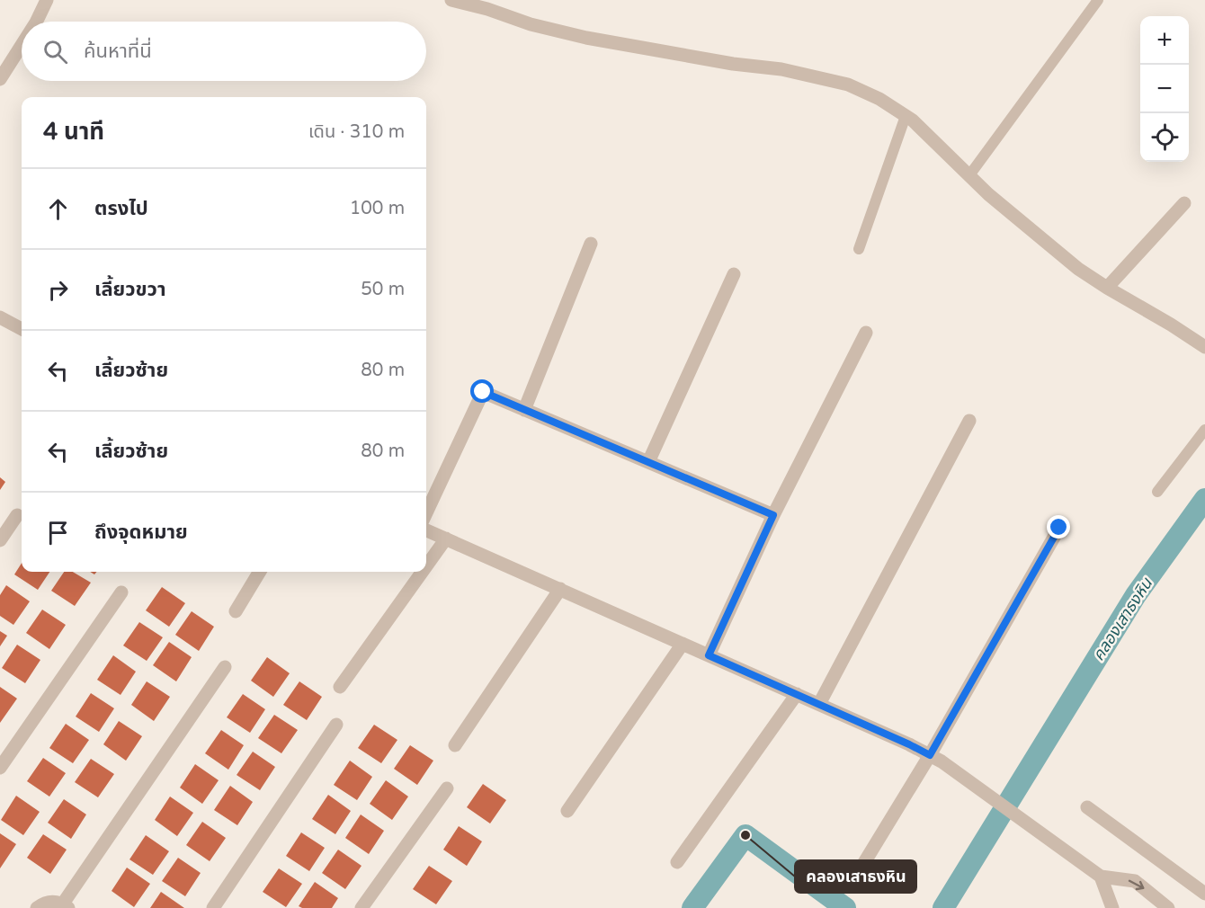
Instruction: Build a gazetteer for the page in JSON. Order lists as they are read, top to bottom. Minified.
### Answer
{"water":["คลองเสาธงหิน"],"places":["คลองเสาธงหิน"],"page":{"map_buttons":["+","−"],"search":"ค้นหาที่นี่","heading":["4 นาที","เดิน · 310 m"],"list":[["ตรงไป","100 m"],["เลี้ยวขวา","50 m"],["เลี้ยวซ้าย","80 m"],["เลี้ยวซ้าย","80 m"],"ถึงจุดหมาย"]}}
